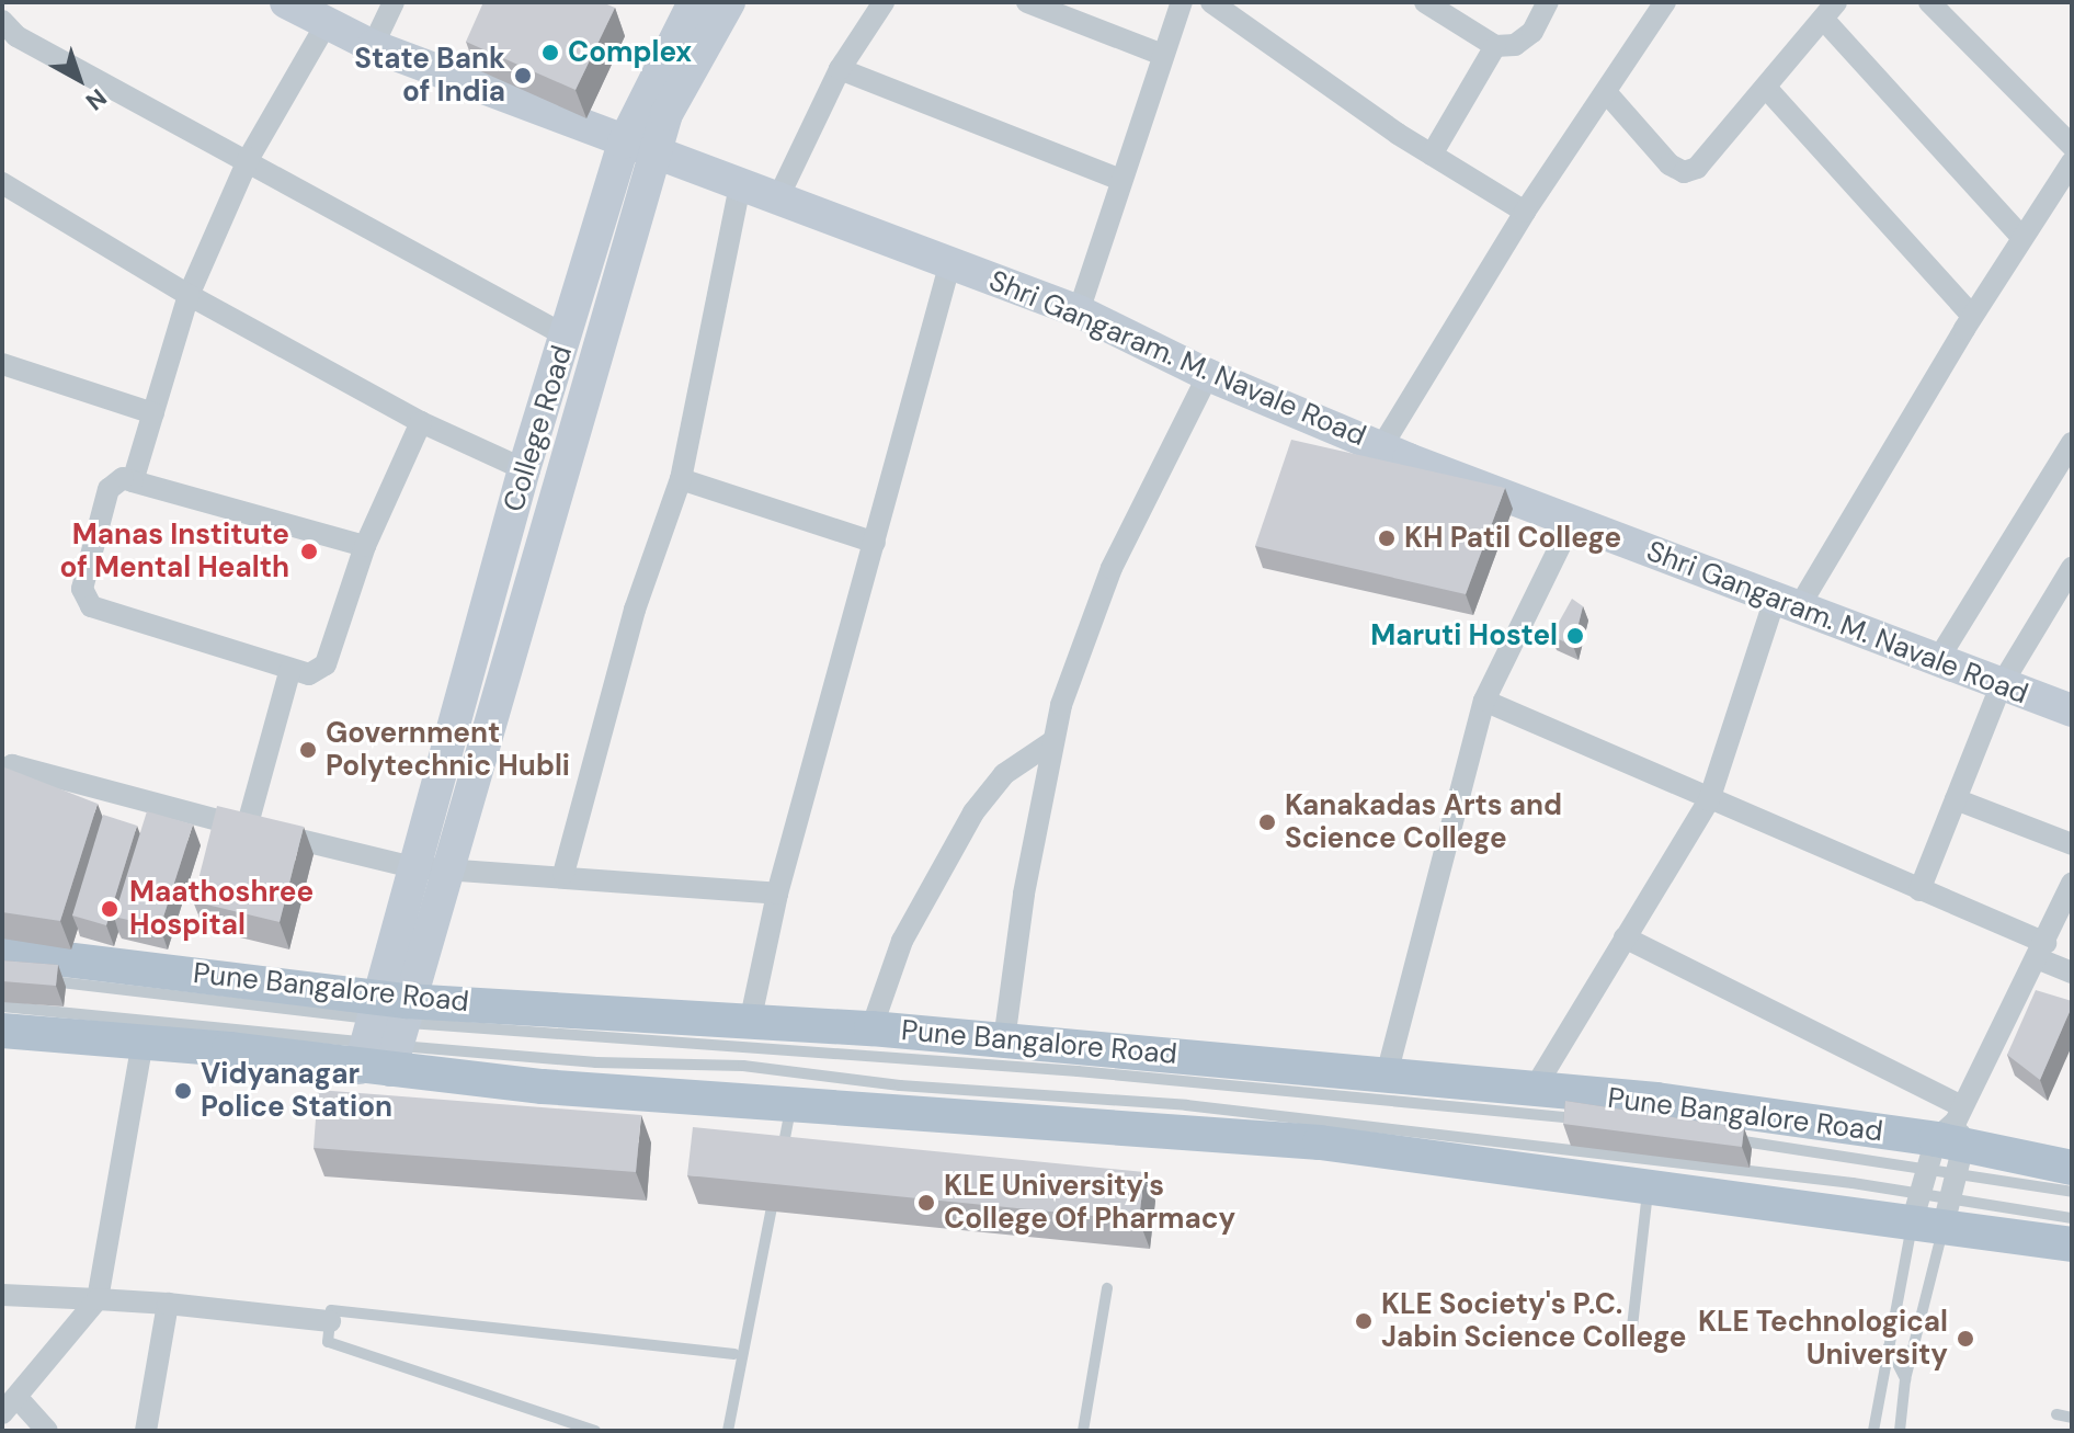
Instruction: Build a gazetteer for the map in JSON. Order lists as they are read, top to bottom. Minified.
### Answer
{"streets":{"main road":["Shri Gangaram. M. Navale Road","College Road","Pune Bangalore Road"]},"crossings":[["Shri Gangaram. M. Navale Road","College Road"],["College Road","Pune Bangalore Road"]],"places":["Complex","State Bank of India","KH Patil College","Manas Institute of Mental Health","Maruti Hostel","Government Polytechnic Hubli","Kanakadas Arts and Science College","Maathoshree Hospital","Vidyanagar Police Station","KLE University's College Of Pharmacy","KLE Society's P.C. Jabin Science College","KLE Technological University"],"north":"bottom right"}
